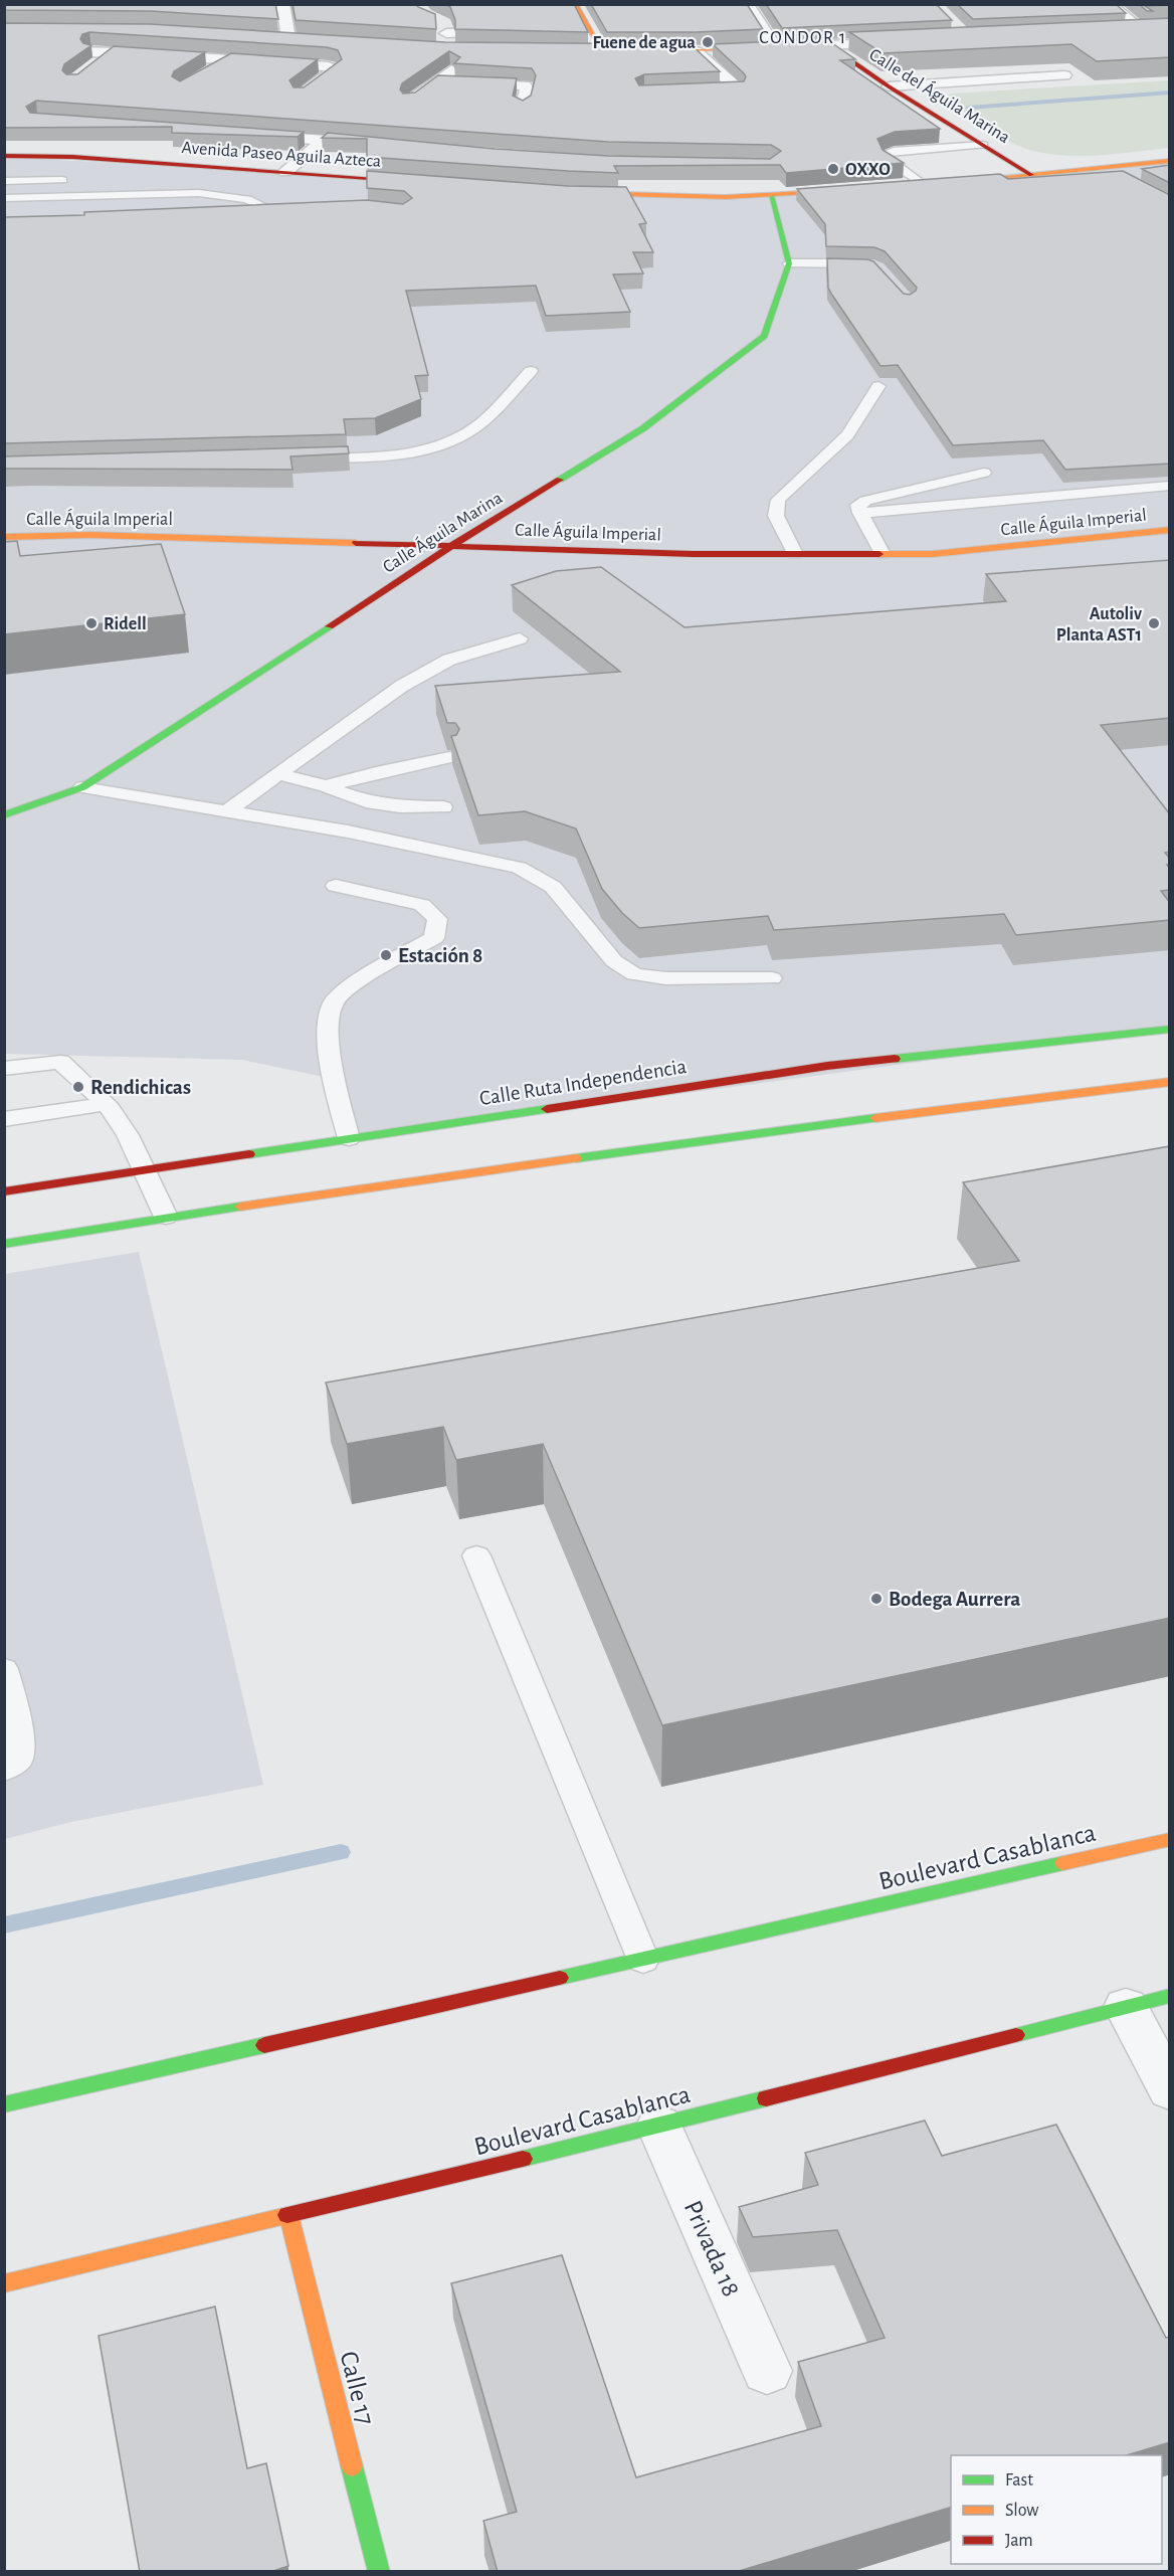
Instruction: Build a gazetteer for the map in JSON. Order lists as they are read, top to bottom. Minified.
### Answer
{"streets":{"street":["Calle del Águila Marina","Avenida Paseo Aguila Azteca","Calle Águila Imperial","Calle Águila Marina","Calle Ruta Independencia","Boulevard Casablanca","Privada 18","Calle 17"]},"crossings":[["Calle Águila Imperial","Calle Águila Marina"],["Boulevard Casablanca","Privada 18"],["Boulevard Casablanca","Calle 17"]],"districts":["CONDOR 1"],"places":["Fuene de agua","OXXO","Ridell","Autoliv Planta AST1","Estación 8","Rendichicas","Bodega Aurrera"],"legend":["Fast","Slow","Jam"]}
